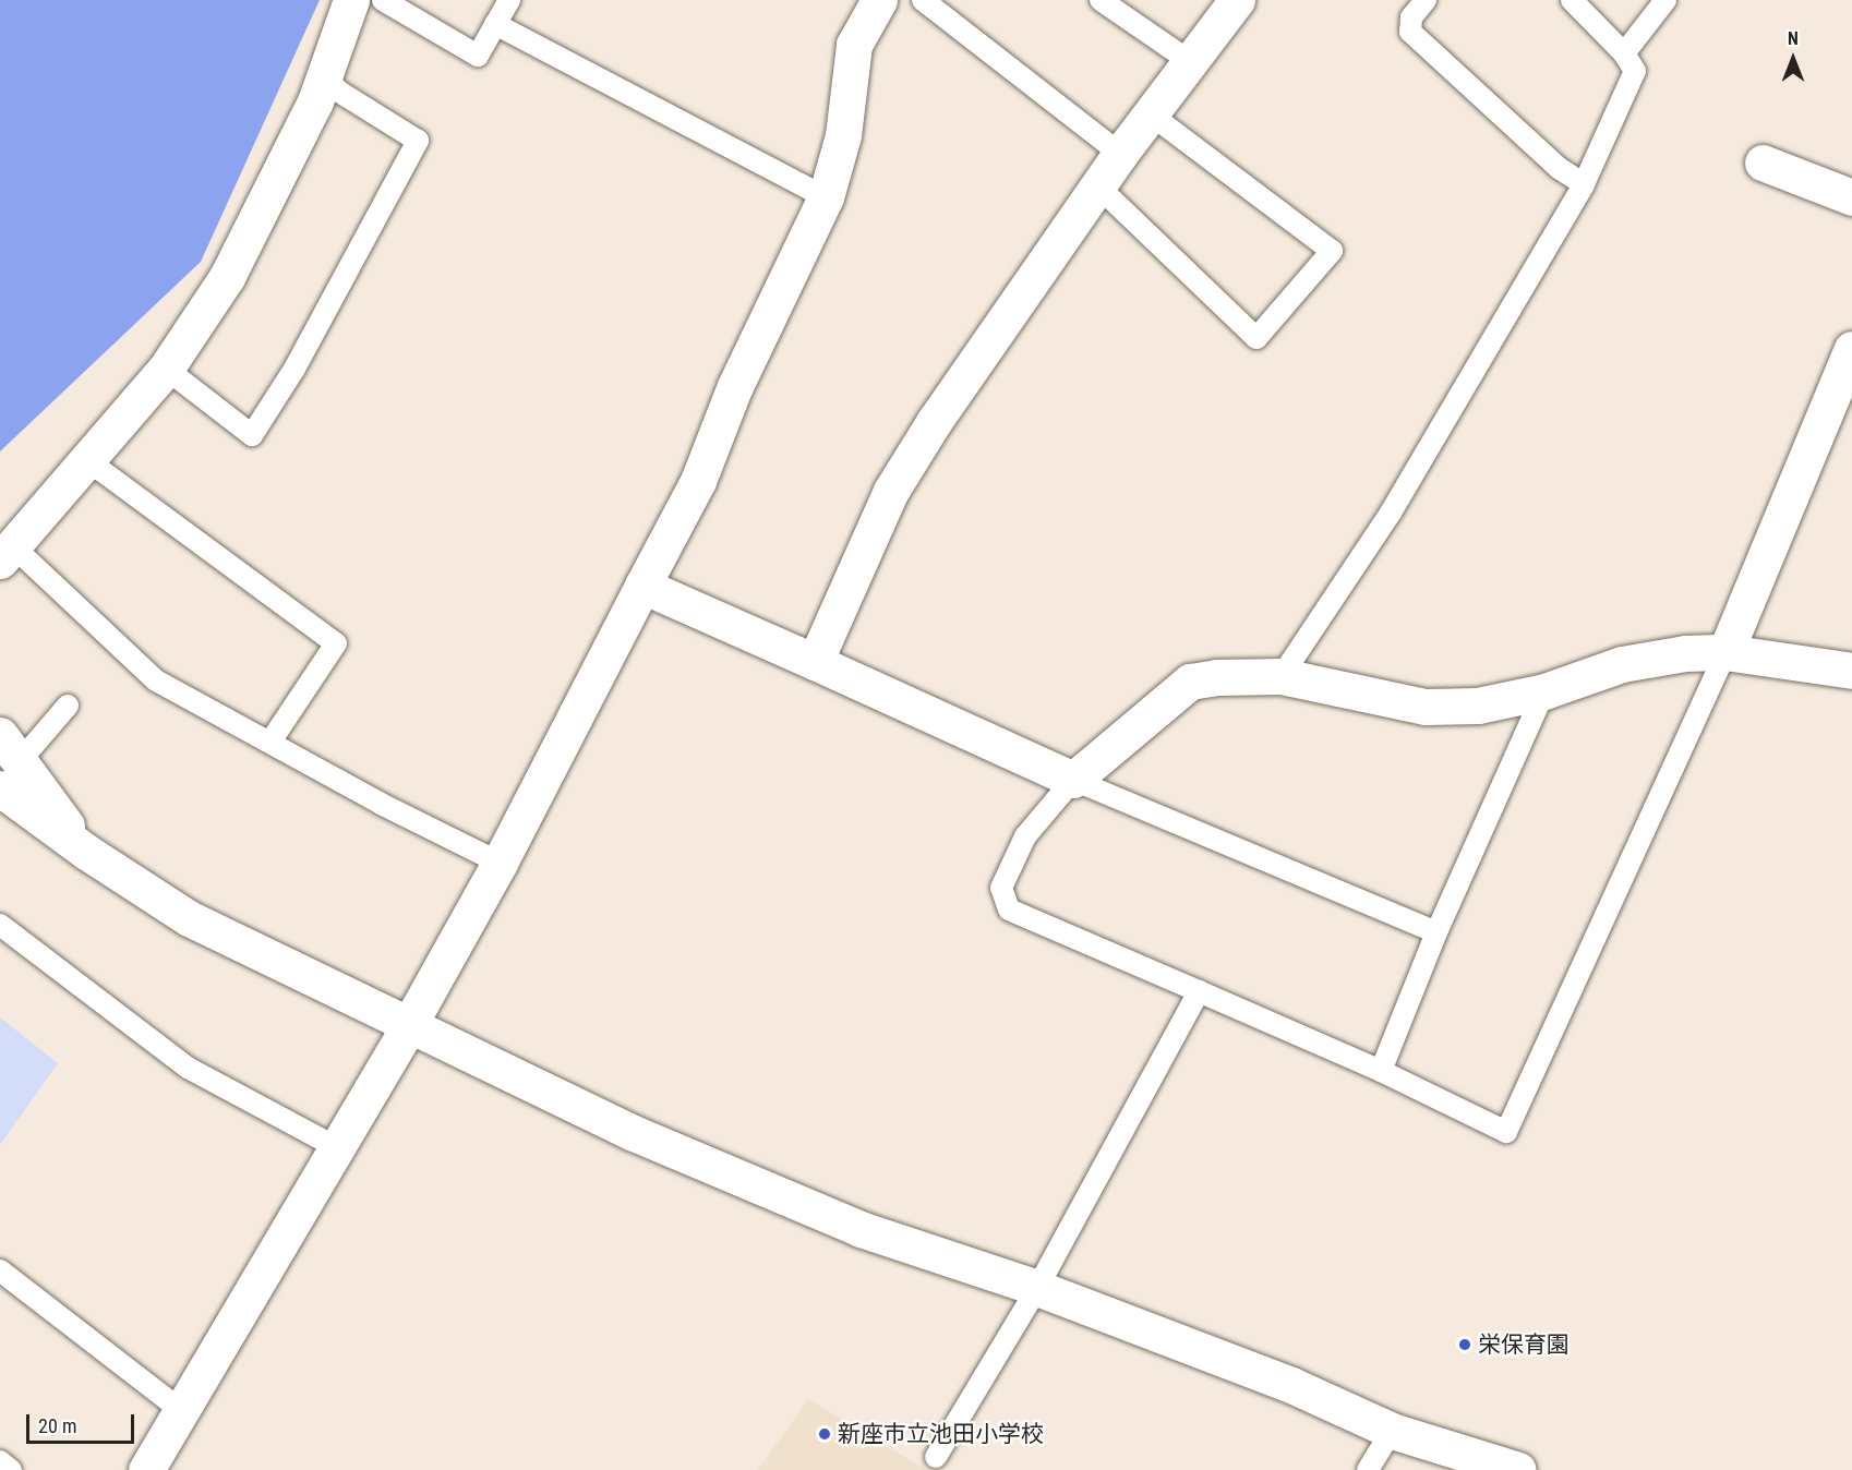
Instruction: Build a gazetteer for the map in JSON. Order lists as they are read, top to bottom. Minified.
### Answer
{"places":["栄保育園","新座市立池田小学校"],"scale_bar":"20 m","north":"top"}
